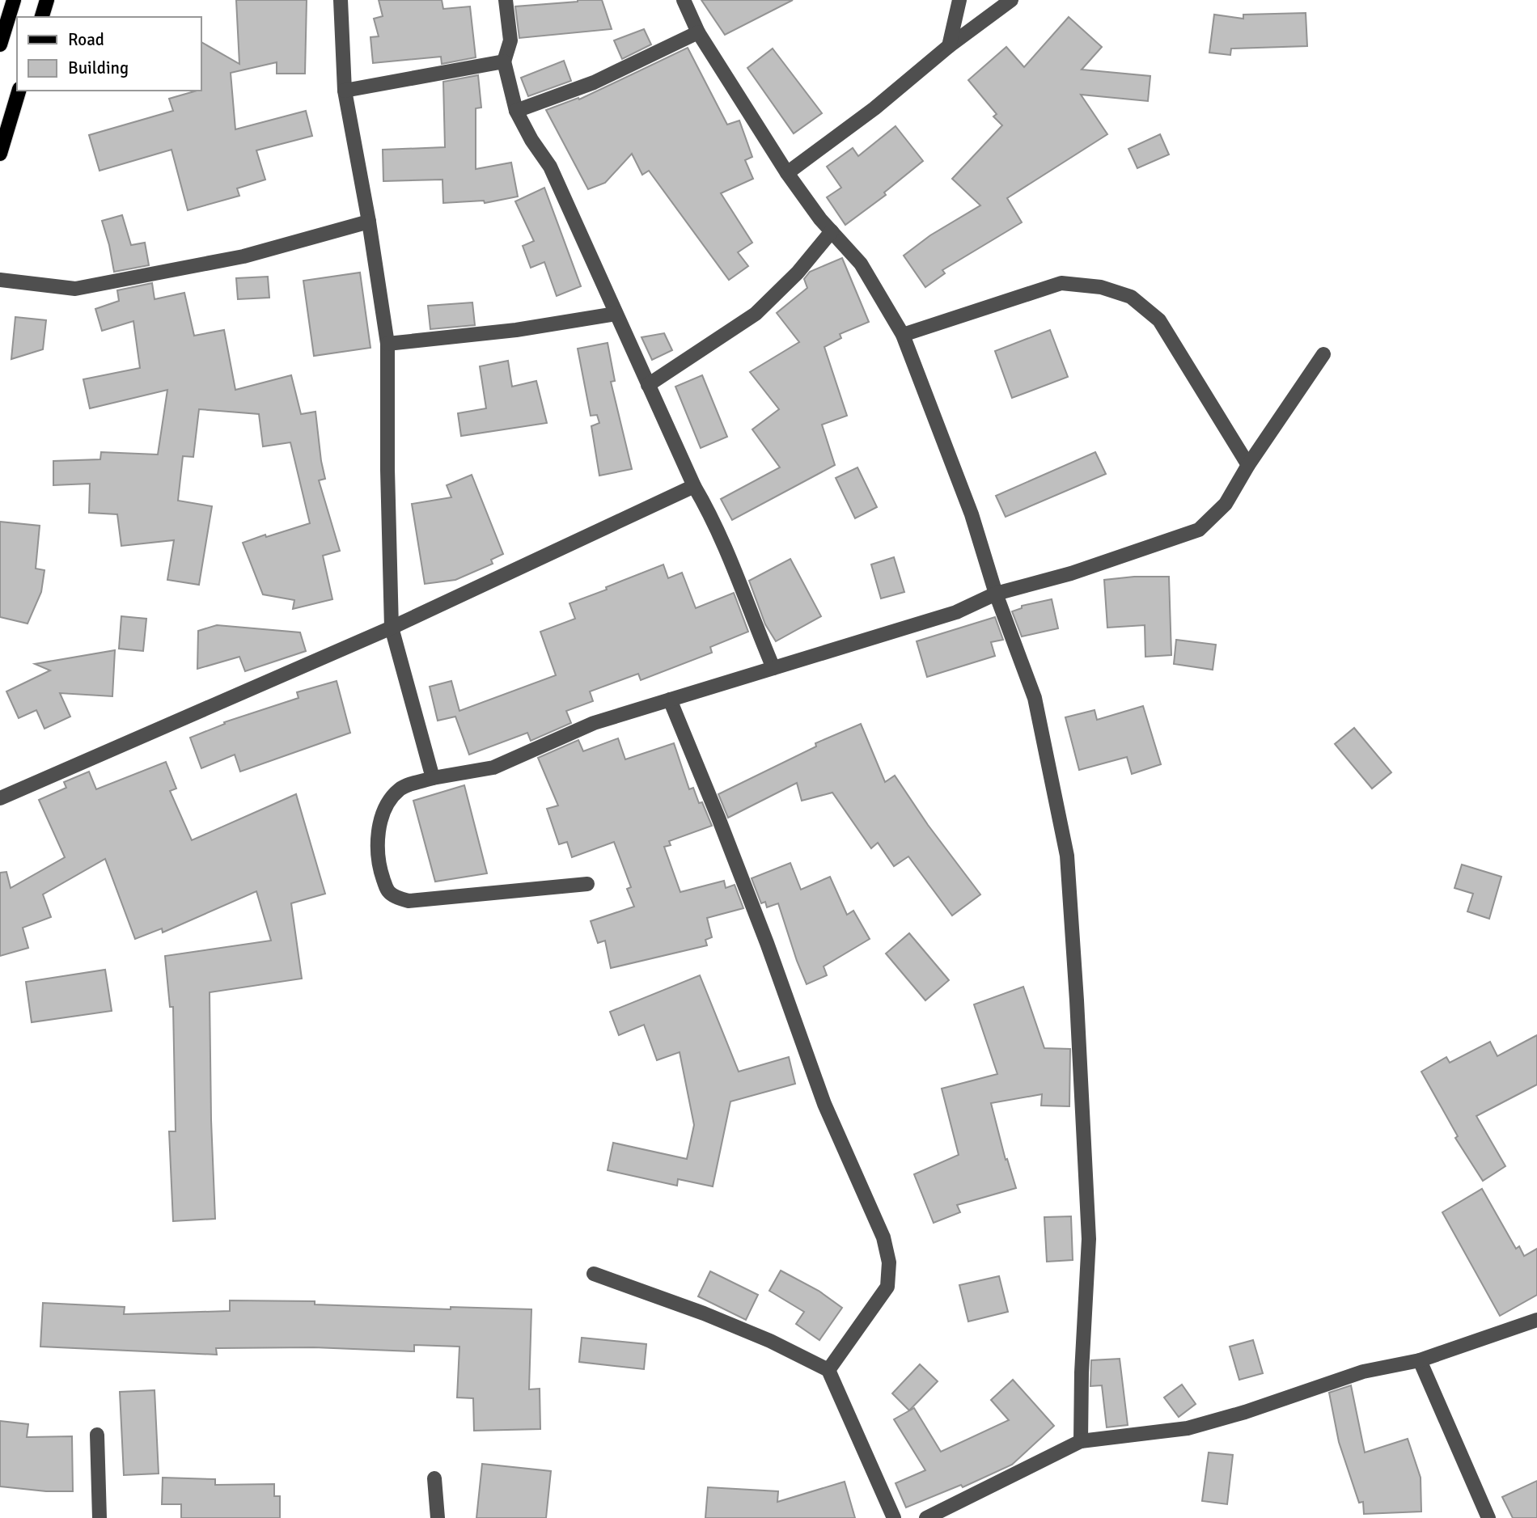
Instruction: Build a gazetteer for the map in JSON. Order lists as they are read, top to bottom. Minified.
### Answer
{"legend":["Road","Building"]}
